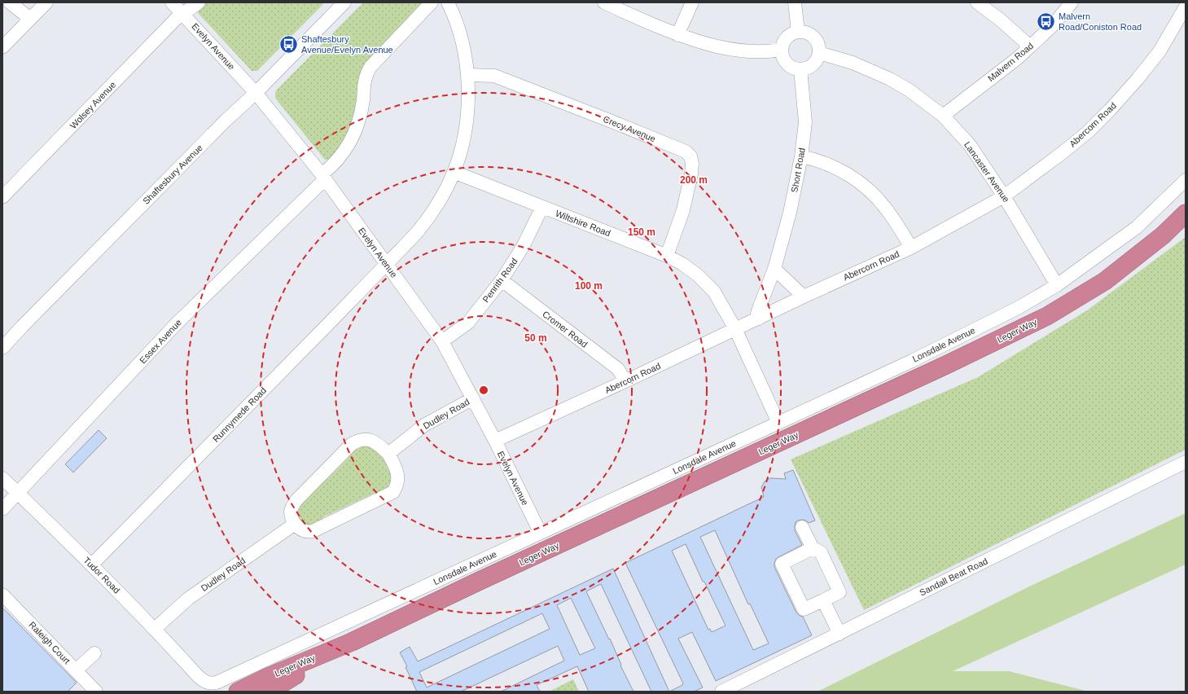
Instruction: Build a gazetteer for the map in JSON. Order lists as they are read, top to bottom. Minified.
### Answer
{"streets":{"highway":["Leger Way"],"street":["Evelyn Avenue","Malvern Road","Wolsey Avenue","Abercorn Road","Crecy Avenue","Short Road","Lancaster Avenue","Shaftesbury Avenue","Wiltshire Road","Penrith Road","Cromer Road","Essex Avenue","Lonsdale Avenue","Dudley Road","Runnymede Road","Tudor Road","Sandall Beat Road","Raleigh Court"]},"crossings":[["Evelyn Avenue","Wolsey Avenue"],["Evelyn Avenue","Abercorn Road"],["Evelyn Avenue","Shaftesbury Avenue"],["Evelyn Avenue","Penrith Road"],["Evelyn Avenue","Essex Avenue"],["Evelyn Avenue","Lonsdale Avenue"],["Evelyn Avenue","Dudley Road"],["Evelyn Avenue","Runnymede Road"],["Malvern Road","Lancaster Avenue"],["Abercorn Road","Short Road"],["Abercorn Road","Lancaster Avenue"],["Abercorn Road","Wiltshire Road"],["Abercorn Road","Cromer Road"],["Crecy Avenue","Wiltshire Road"],["Crecy Avenue","Runnymede Road"],["Short Road","Lancaster Avenue"],["Lancaster Avenue","Lonsdale Avenue"],["Wiltshire Road","Penrith Road"],["Wiltshire Road","Lonsdale Avenue"],["Wiltshire Road","Runnymede Road"],["Penrith Road","Cromer Road"],["Essex Avenue","Tudor Road"],["Lonsdale Avenue","Tudor Road"],["Dudley Road","Tudor Road"],["Runnymede Road","Tudor Road"]],"places":{"bus stop":["Malvern Road/Coniston Road","Shaftesbury Avenue/Evelyn Avenue"]},"rings":["200 m","150 m","100 m","50 m"]}
